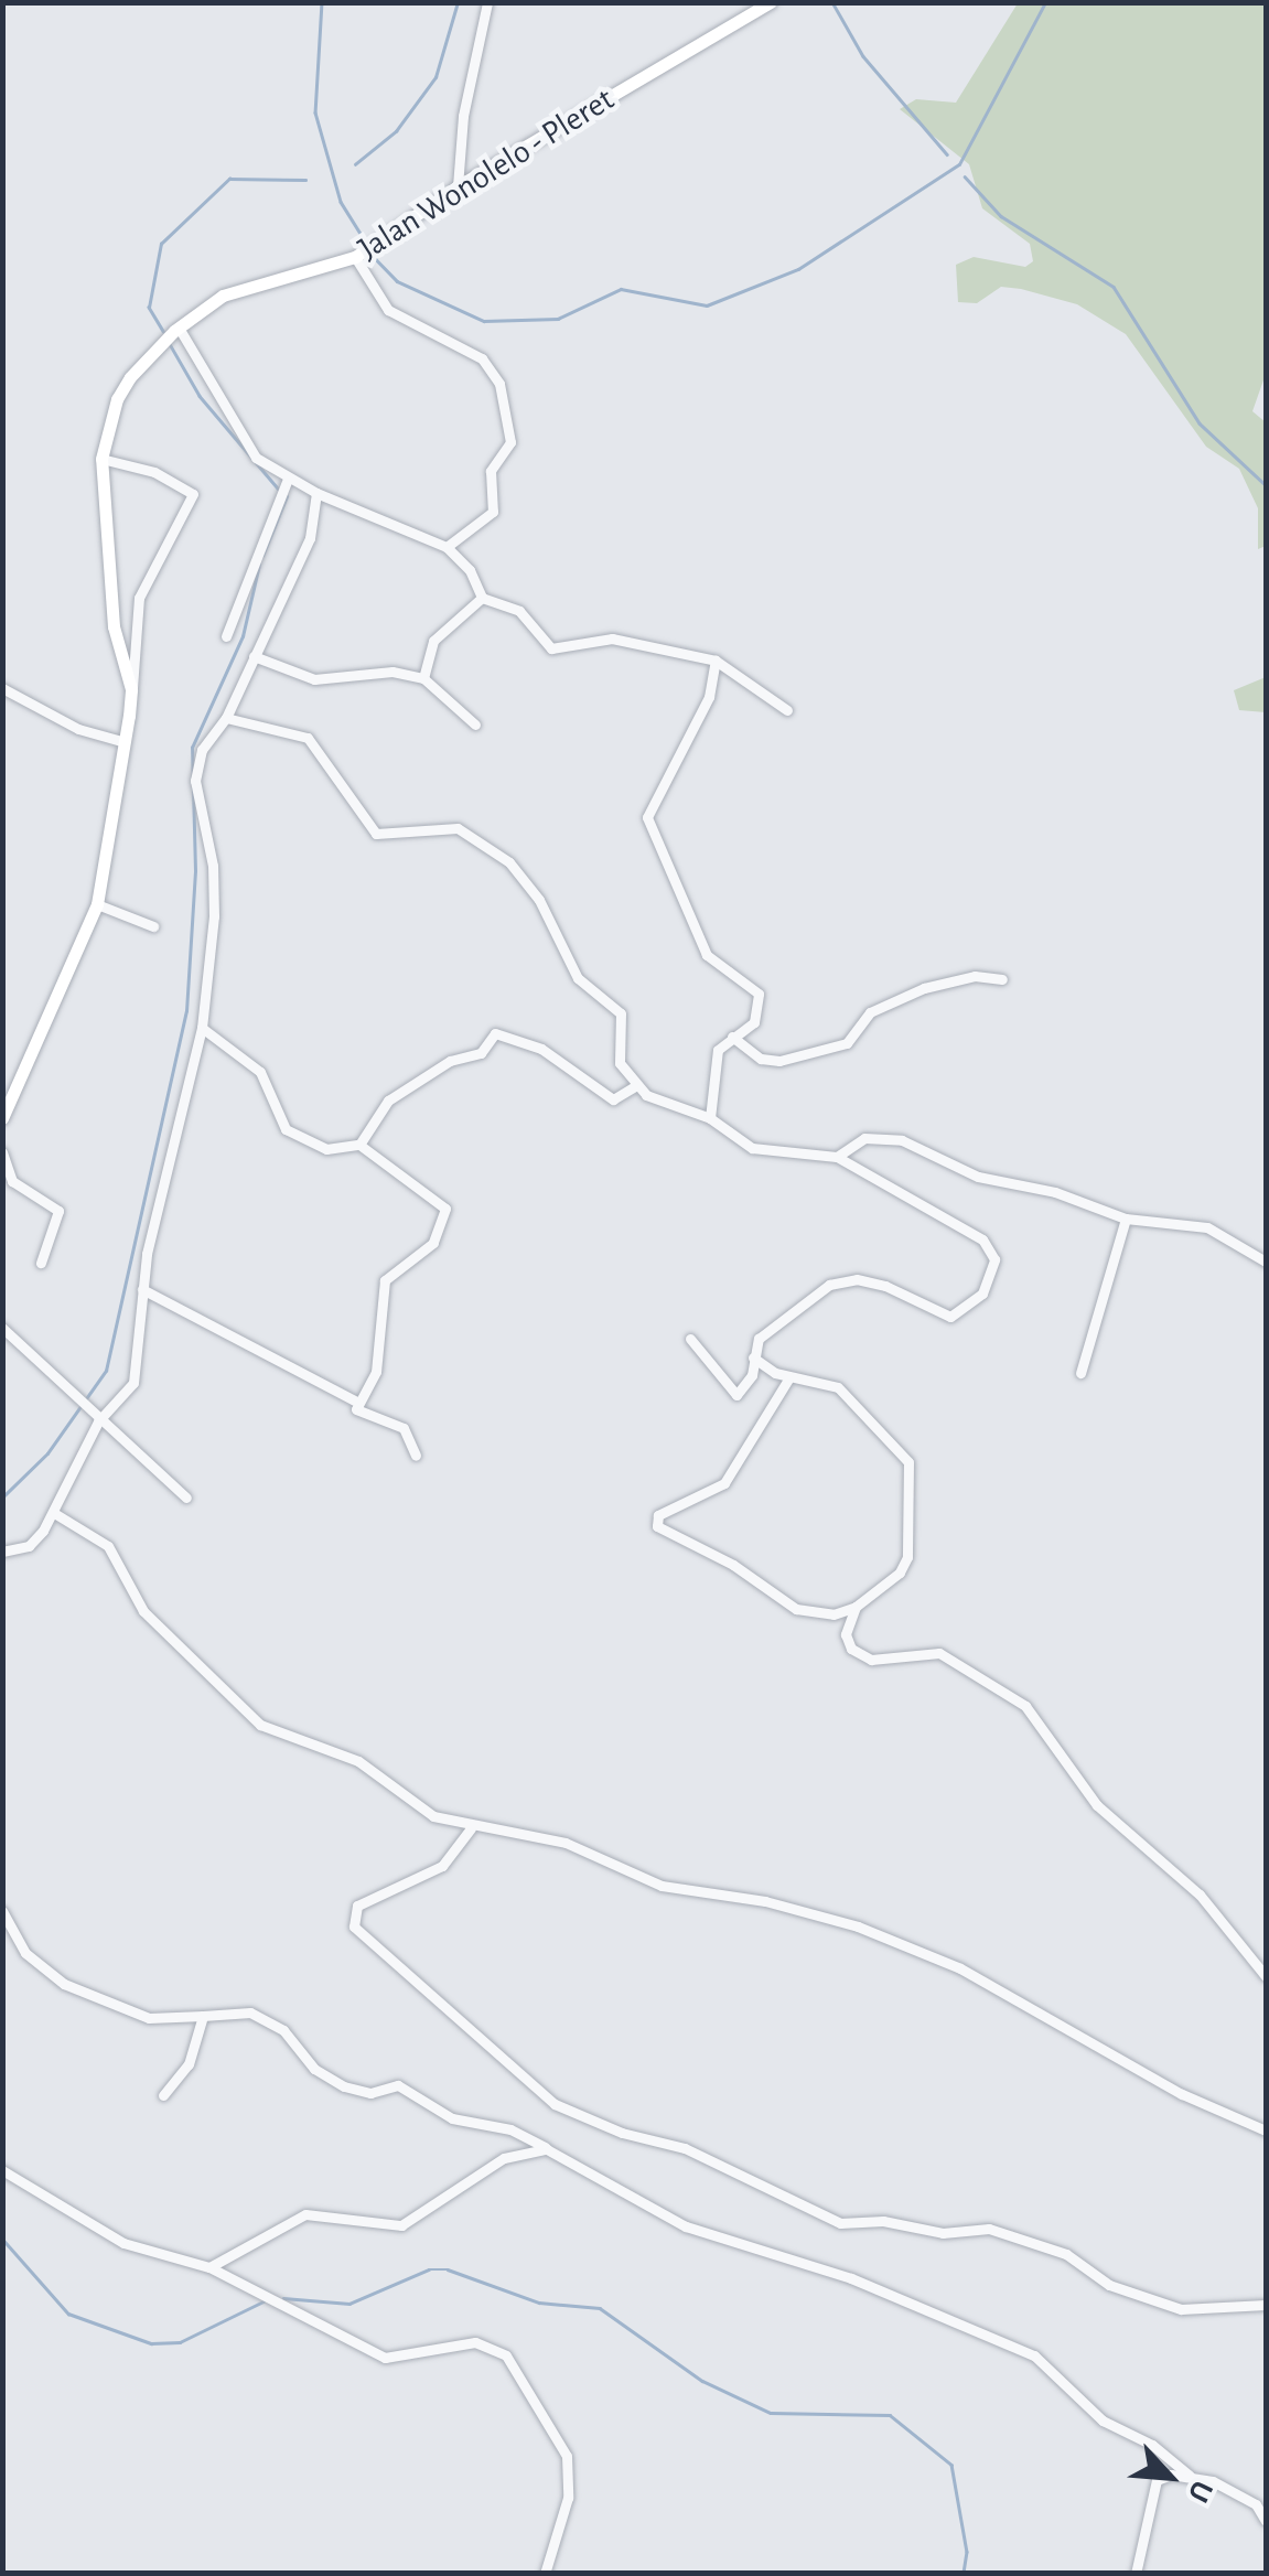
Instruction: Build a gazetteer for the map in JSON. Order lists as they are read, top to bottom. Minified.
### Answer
{"streets":{"main road":["Jalan Wonolelo - Pleret"]},"north":"bottom right"}
